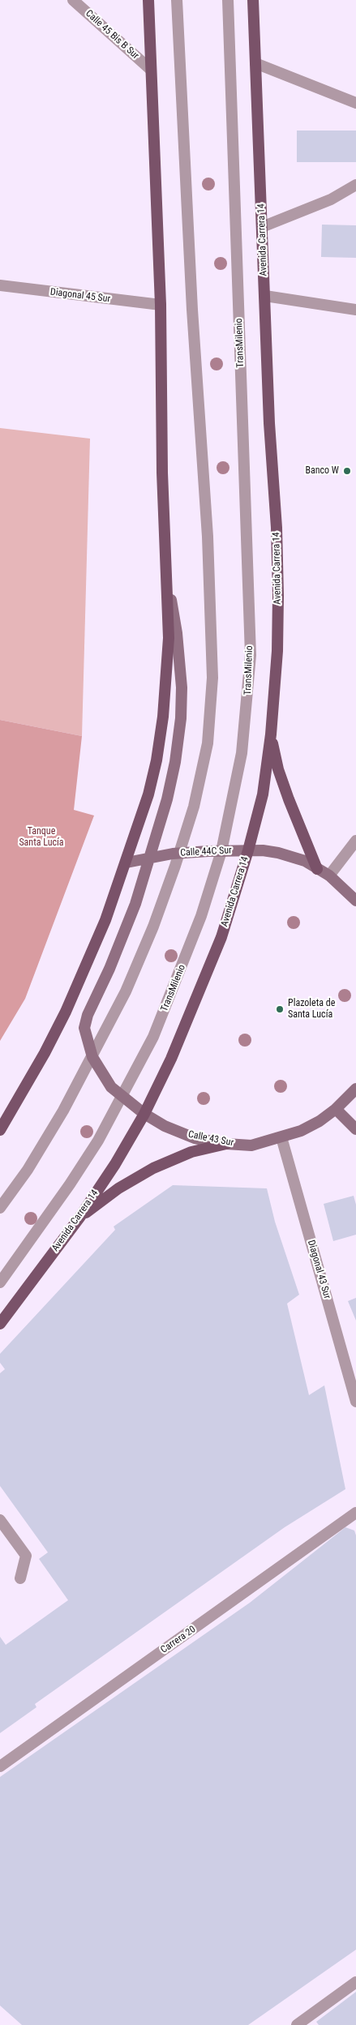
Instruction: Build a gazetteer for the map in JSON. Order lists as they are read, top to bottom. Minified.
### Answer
{"streets":{"main road":["Avenida Carrera 14","Calle 44C Sur","Calle 43 Sur"],"street":["Calle 45 Bis B Sur","Diagonal 45 Sur","TransMilenio","Diagonal 43 Sur","Carrera 20"]},"crossings":[["Avenida Carrera 14","Calle 44C Sur"],["Avenida Carrera 14","Calle 43 Sur"],["TransMilenio","Calle 44C Sur"],["Calle 43 Sur","Diagonal 43 Sur"]],"parks":["Tanque Santa Lucía"],"places":["Banco W","Plazoleta de Santa Lucía"]}
